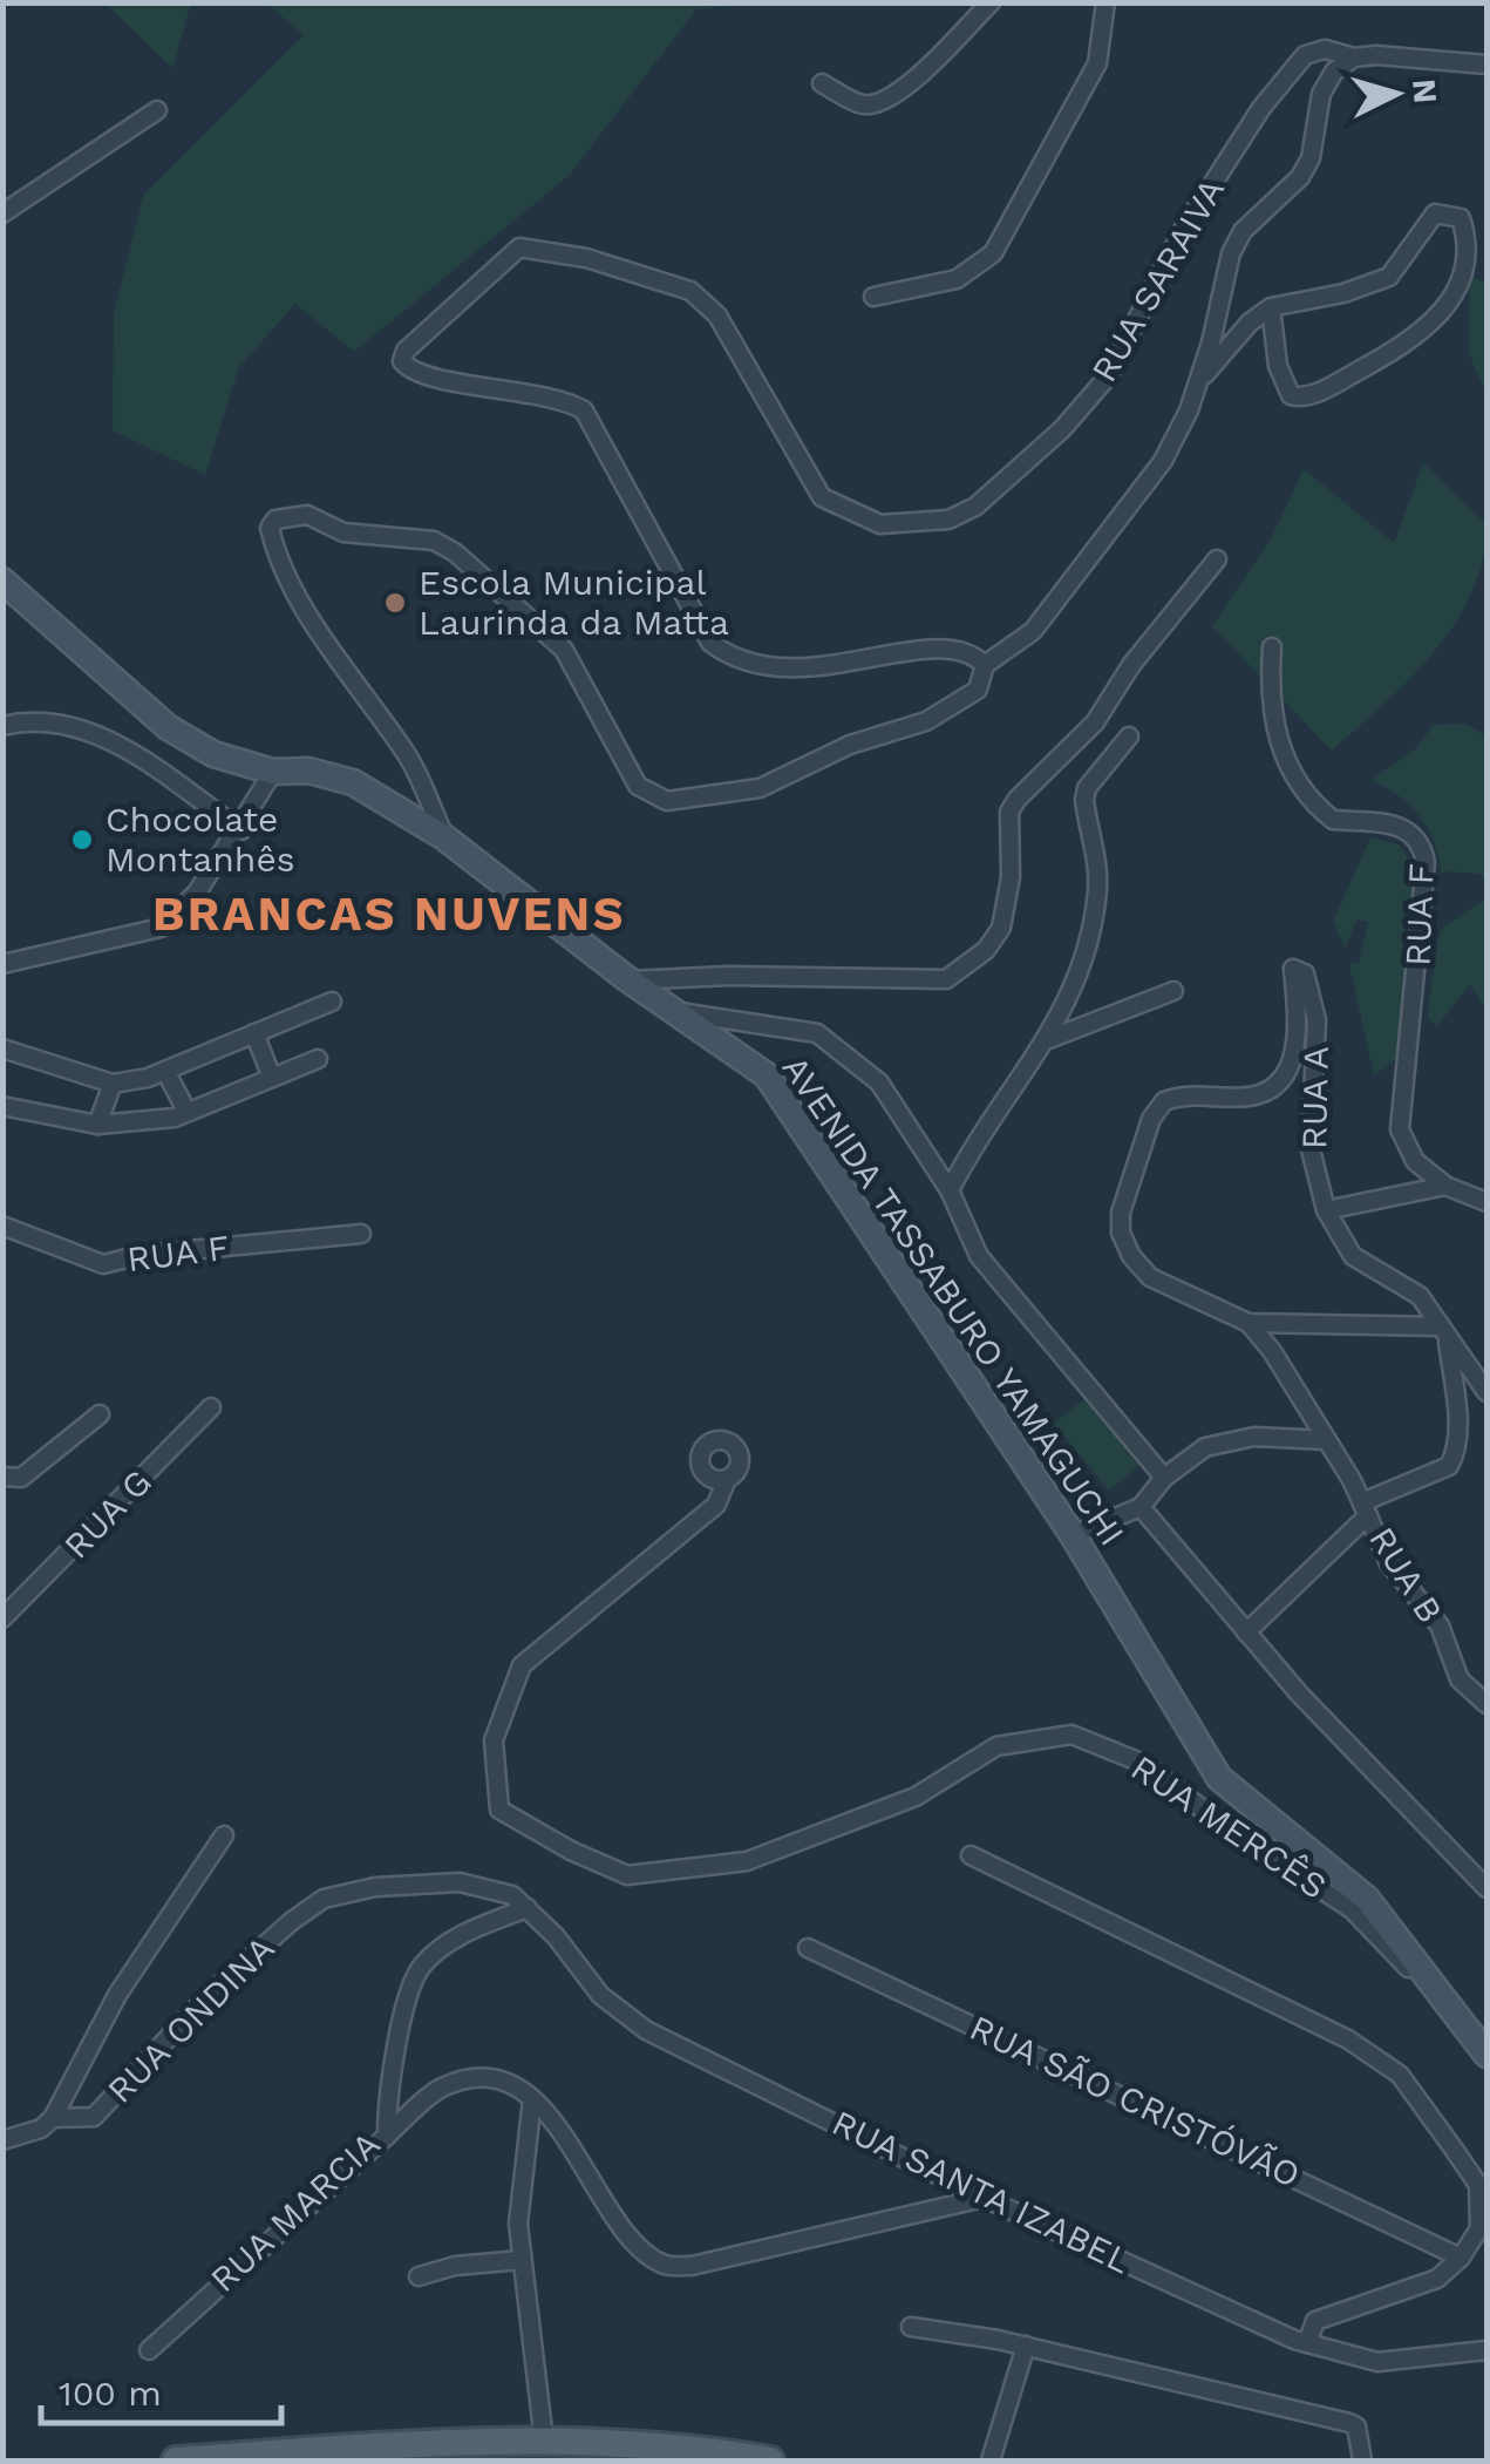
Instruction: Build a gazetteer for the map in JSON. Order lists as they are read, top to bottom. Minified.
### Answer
{"streets":{"street":["RUA SARAIVA","RUA F","RUA A","AVENIDA TASSABURO YAMAGUCHI","RUA G","RUA B","RUA MERCÊS","RUA ONDINA","RUA SÃO CRISTÓVÃO","RUA SANTA IZABEL","RUA MARCIA"]},"crossings":[["RUA A","RUA B"],["AVENIDA TASSABURO YAMAGUCHI","RUA MERCÊS"],["RUA ONDINA","RUA SANTA IZABEL"],["RUA ONDINA","RUA MARCIA"],["RUA SANTA IZABEL","RUA MARCIA"]],"districts":["BRANCAS NUVENS"],"places":["Escola Municipal Laurinda da Matta","Chocolate Montanhês"],"scale_bar":"100 m","north":"right"}
